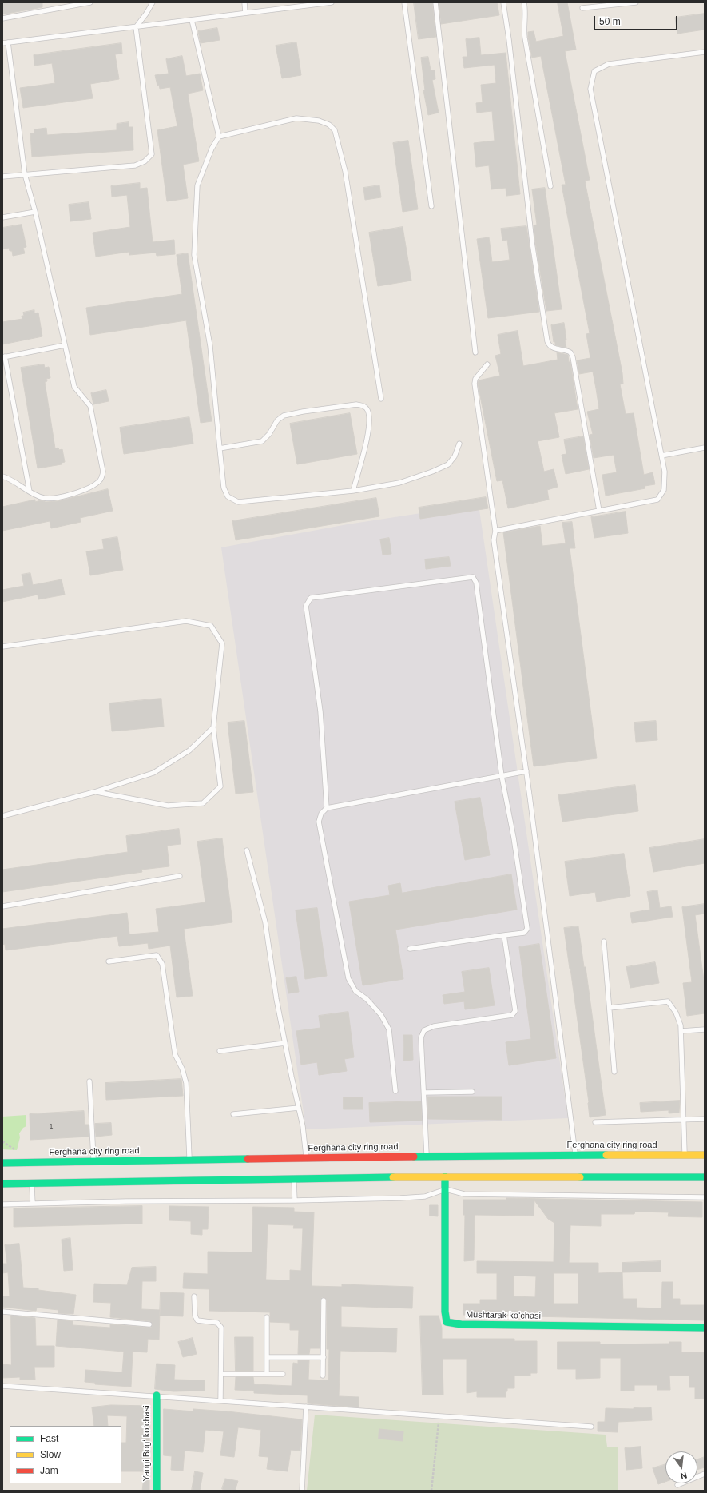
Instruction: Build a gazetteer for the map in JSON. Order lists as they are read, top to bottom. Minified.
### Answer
{"streets":{"main road":["Ferghana city ring road","Mushtarak koʻchasi","Yangi Bogʻ koʻchasi"]},"house_numbers":["1"],"legend":["Fast","Slow","Jam"],"scale_bar":"50 m","north":"bottom"}
